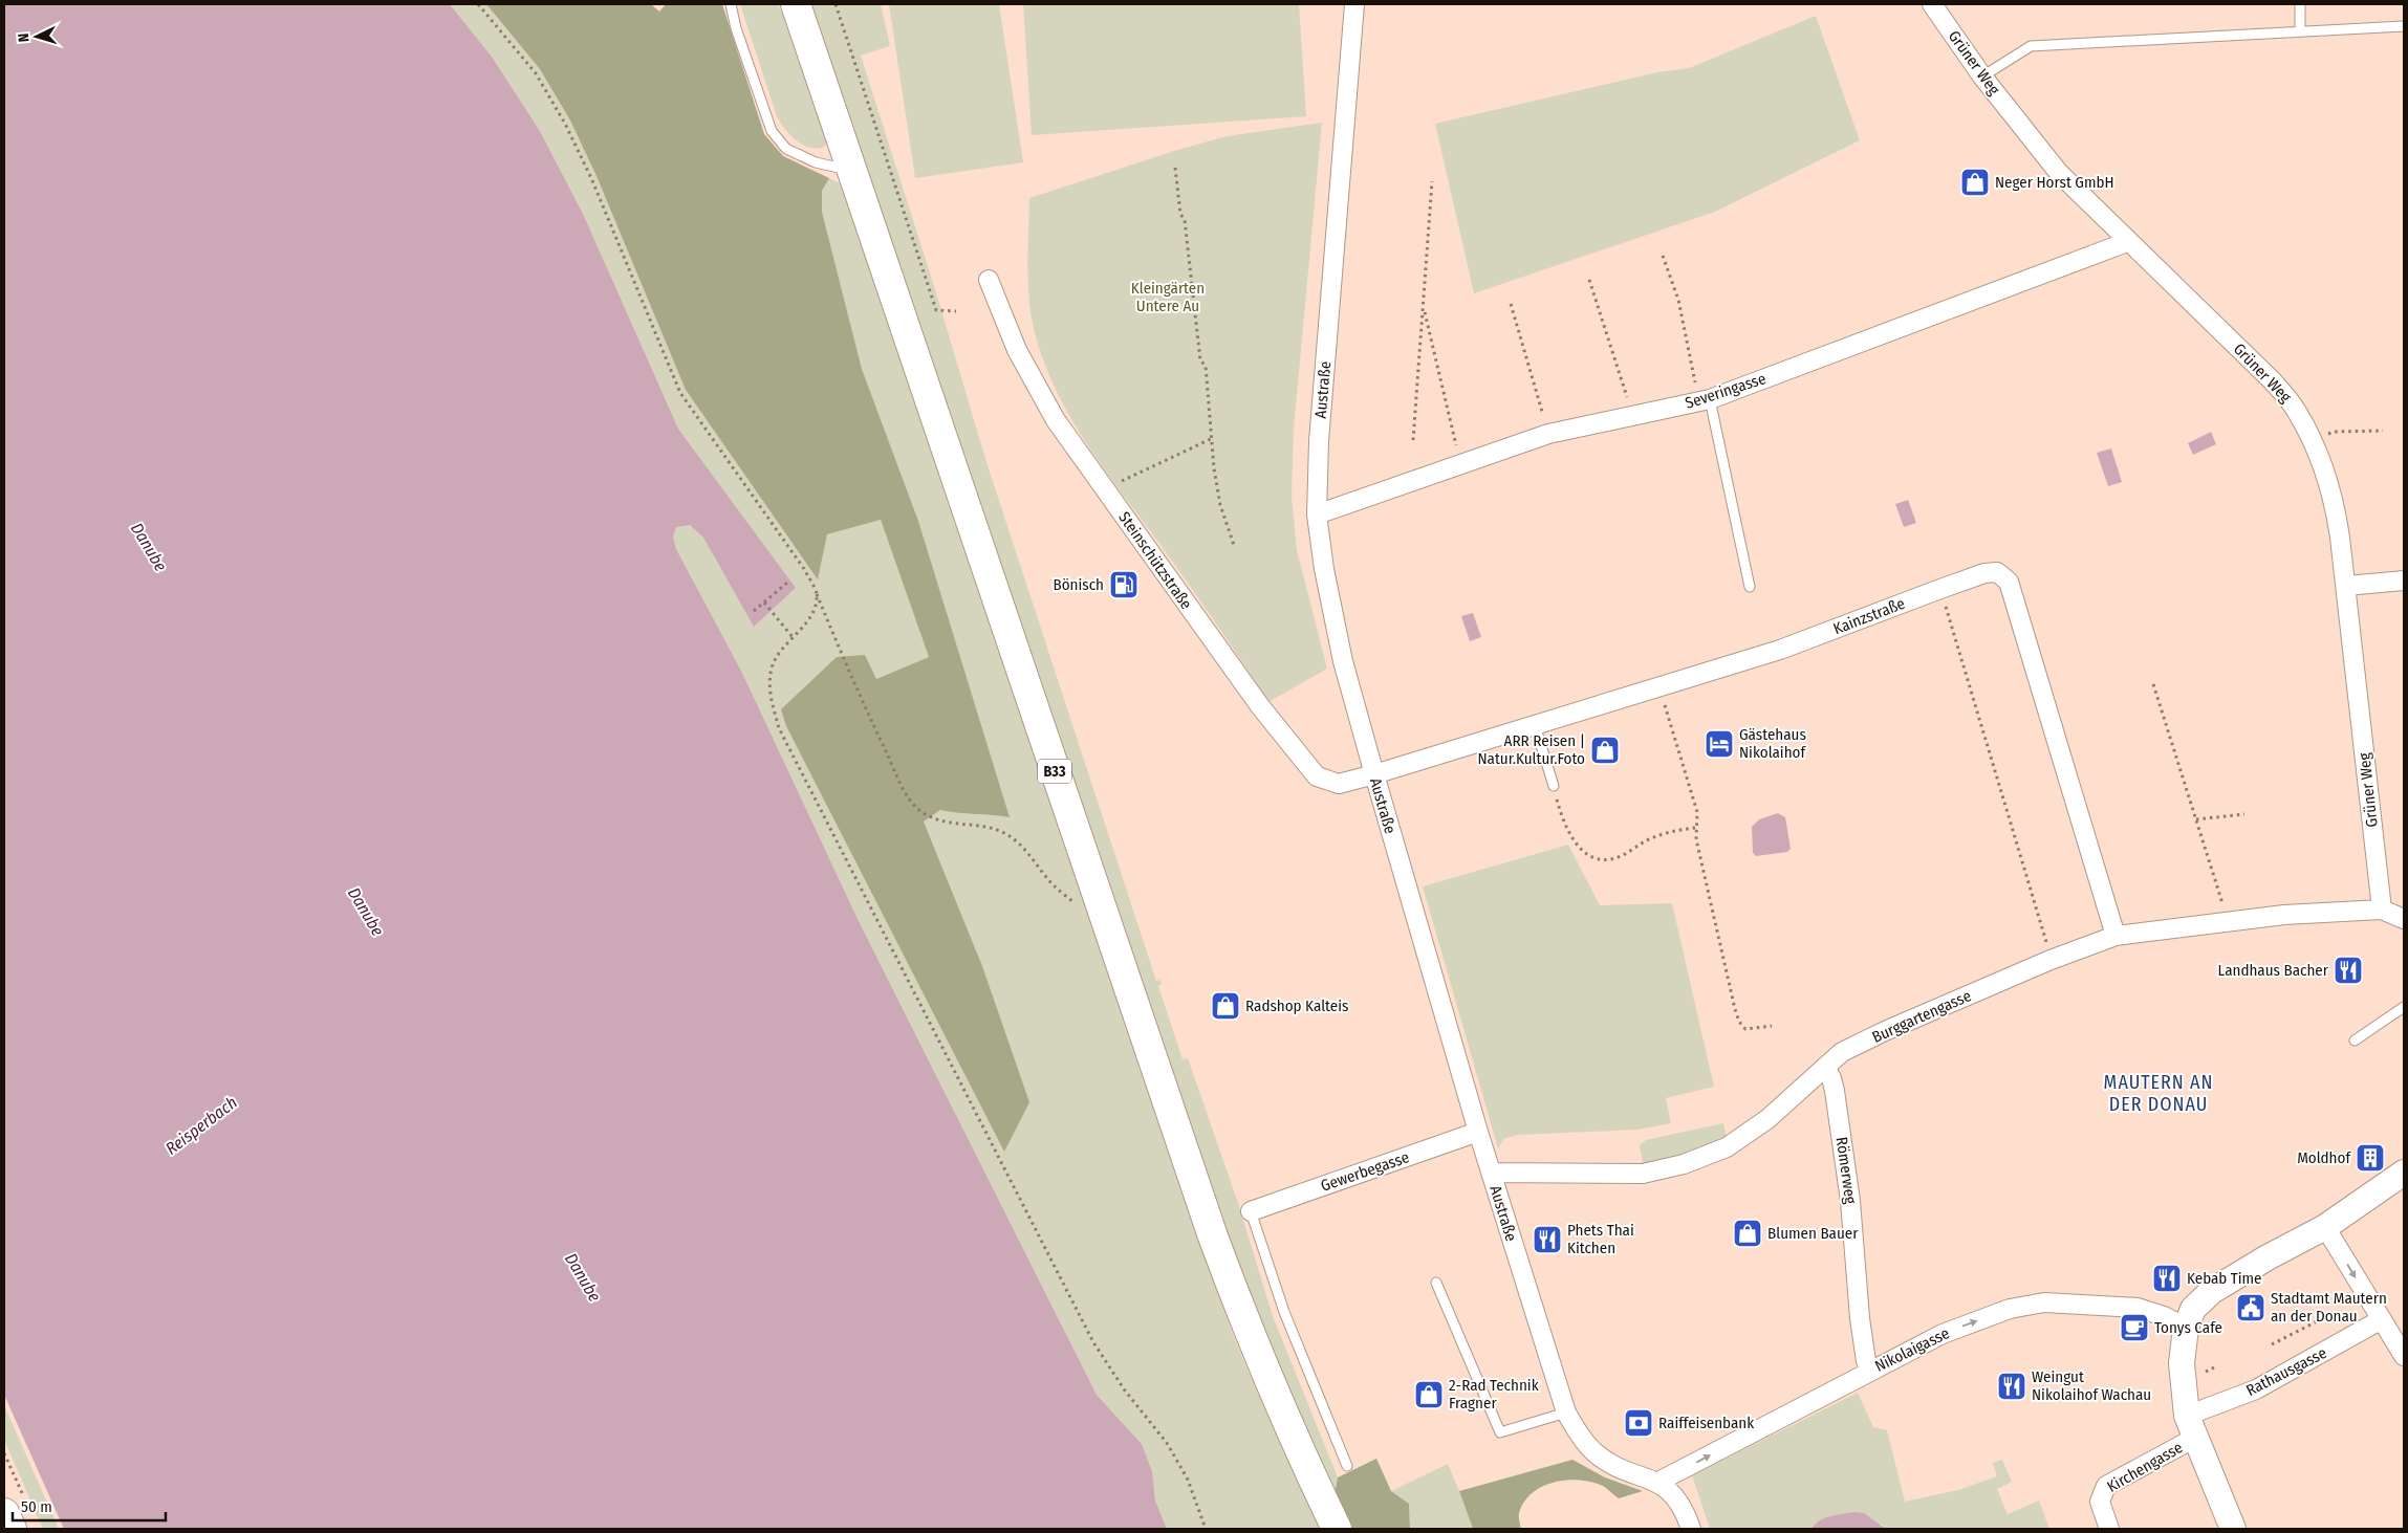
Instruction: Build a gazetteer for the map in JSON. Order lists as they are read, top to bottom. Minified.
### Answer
{"streets":{"main road":["B33"],"street":["Grüner Weg","Austraße","Severingasse","Steinschützstraße","Kainzstraße","Burggartengasse","Römerweg","Gewerbegasse","Nikolaigasse","Rathausgasse","Kirchengasse"]},"crossings":[["Grüner Weg","Severingasse"],["Grüner Weg","Burggartengasse"],["Austraße","Severingasse"],["Austraße","Steinschützstraße"],["Austraße","Kainzstraße"],["Austraße","Burggartengasse"],["Austraße","Gewerbegasse"],["Austraße","Nikolaigasse"],["Steinschützstraße","Kainzstraße"],["Kainzstraße","Burggartengasse"],["Burggartengasse","Römerweg"],["Römerweg","Nikolaigasse"],["Rathausgasse","Kirchengasse"]],"one_way":["Nikolaigasse"],"districts":["MAUTERN AN DER DONAU"],"water":["Danube","Reisperbach"],"parks":["Kleingärten Untere Au"],"places":{"shop":["Neger Horst GmbH","ARR Reisen | Natur.Kultur.Foto","Radshop Kalteis","Blumen Bauer","2-Rad Technik Fragner"],"fuel station":["Bönisch"],"hotel":["Gästehaus Nikolaihof"],"restaurant":["Landhaus Bacher","Phets Thai Kitchen","Kebab Time","Weingut Nikolaihof Wachau"],"building":["Moldhof"],"public building":["Stadtamt Mautern an der Donau"],"cafe":["Tonys Cafe"],"bank":["Raiffeisenbank"]},"scale_bar":"50 m","north":"left"}
